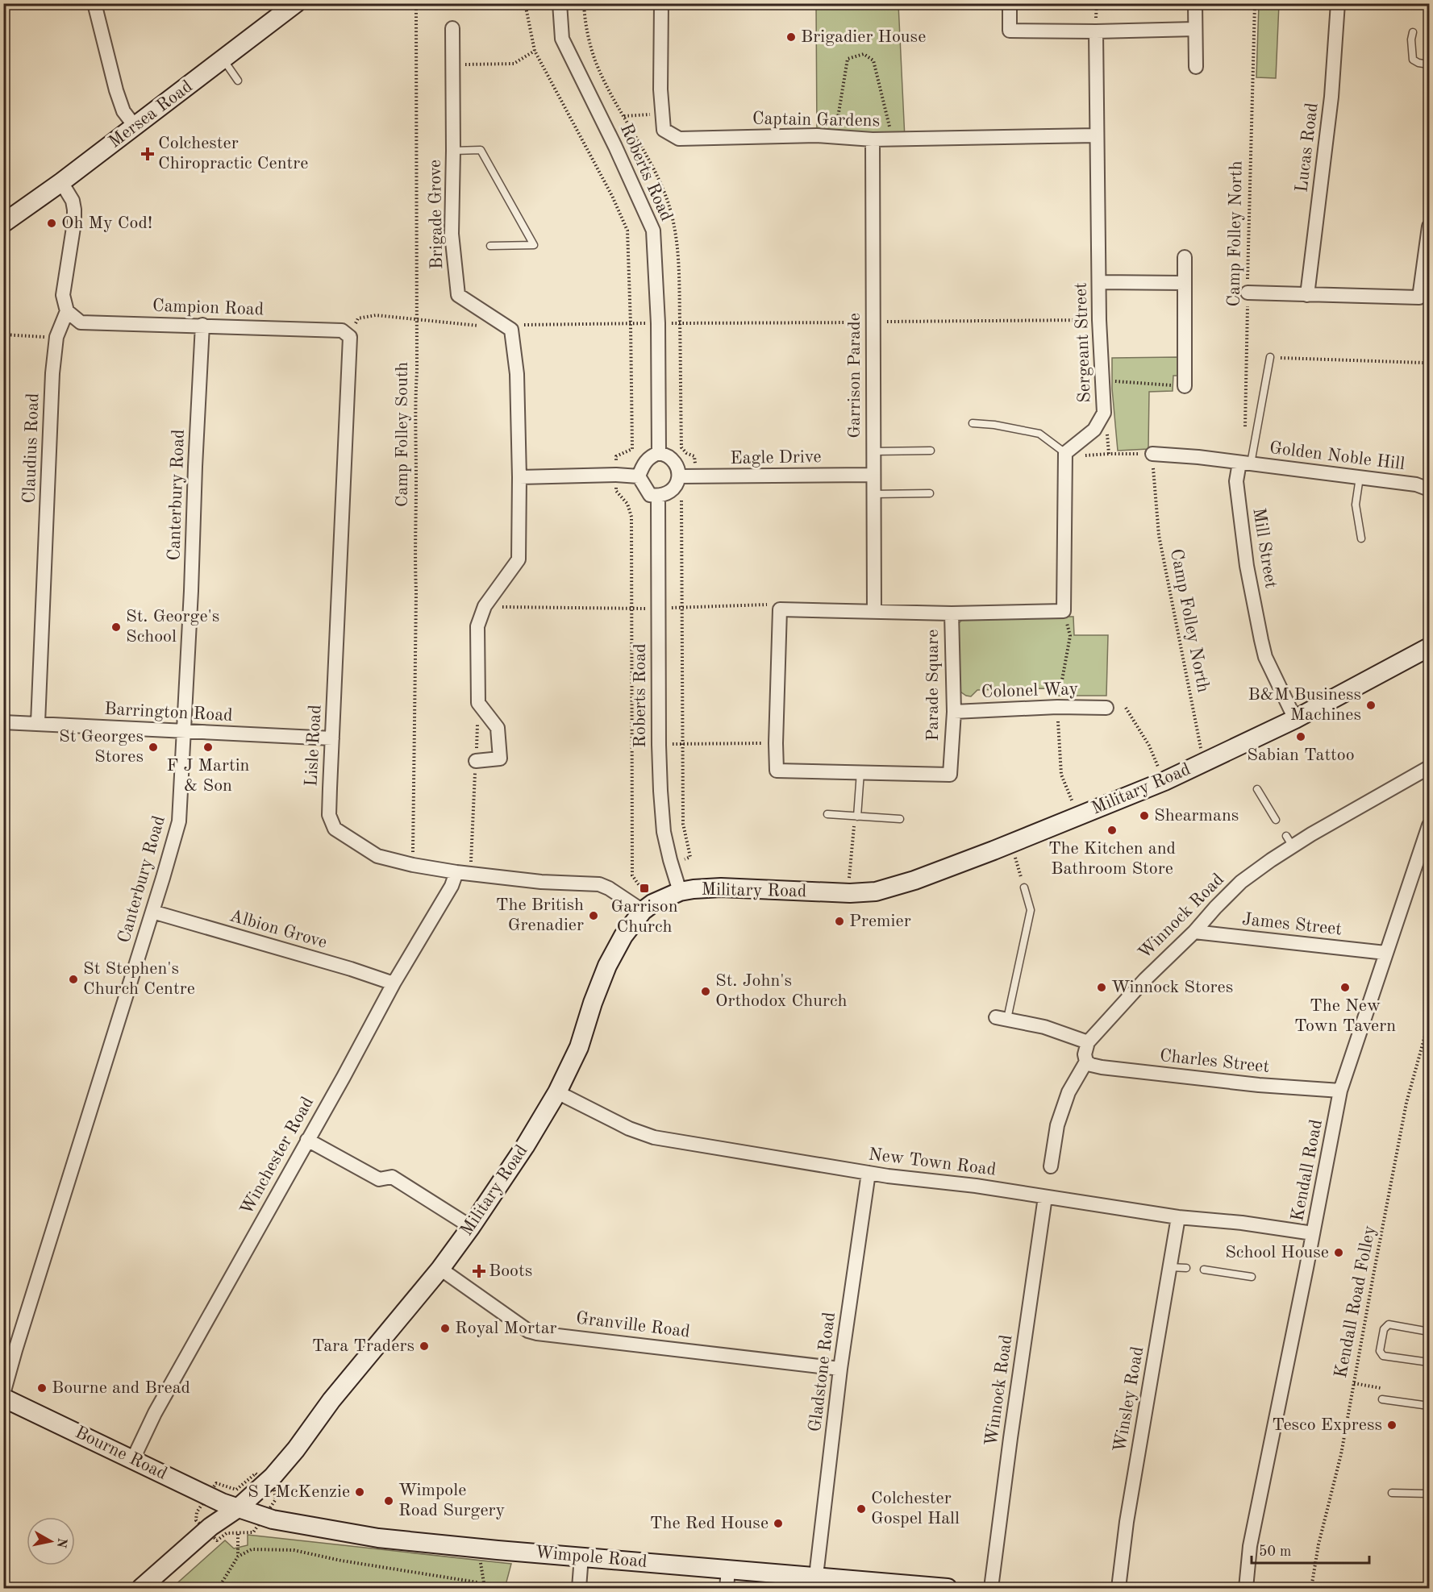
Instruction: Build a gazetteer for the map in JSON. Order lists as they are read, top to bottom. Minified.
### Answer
{"streets":{"street":["Mersea Road","Captain Gardens","Lucas Road","Roberts Road","Brigade Grove","Campion Road","Sergeant Street","Garrison Parade","Claudius Road","Golden Noble Hill","Eagle Drive","Canterbury Road","Mill Street","Parade Square","Colonel Way","Barrington Road","Lisle Road","Military Road","Winnock Road","James Street","Albion Grove","Charles Street","Winchester Road","New Town Road","Kendall Road","Granville Road","Gladstone Road","Winsley Road","Bourne Road","Wimpole Road"],"path":["Camp Folley North","Camp Folley South","Kendall Road Folley"]},"crossings":[["Mersea Road","Claudius Road"],["Captain Gardens","Sergeant Street"],["Captain Gardens","Garrison Parade"],["Roberts Road","Eagle Drive"],["Roberts Road","Military Road"],["Camp Folley North","Military Road"],["Campion Road","Claudius Road"],["Campion Road","Canterbury Road"],["Campion Road","Lisle Road"],["Garrison Parade","Eagle Drive"],["Garrison Parade","Parade Square"],["Camp Folley South","Lisle Road"],["Claudius Road","Barrington Road"],["Golden Noble Hill","Mill Street"],["Canterbury Road","Barrington Road"],["Canterbury Road","Albion Grove"],["Mill Street","Military Road"],["Parade Square","Colonel Way"],["Barrington Road","Lisle Road"],["Lisle Road","Military Road"],["Lisle Road","Winchester Road"],["Military Road","New Town Road"],["Military Road","Granville Road"],["Military Road","Bourne Road"],["Military Road","Wimpole Road"],["Winnock Road","James Street"],["Winnock Road","New Town Road"],["James Street","Kendall Road"],["Albion Grove","Winchester Road"],["Charles Street","Kendall Road"],["Winchester Road","Bourne Road"],["New Town Road","Kendall Road"],["New Town Road","Gladstone Road"],["New Town Road","Winsley Road"],["Granville Road","Gladstone Road"],["Gladstone Road","Wimpole Road"],["Bourne Road","Wimpole Road"]],"places":{"other":["Brigadier House","Oh My Cod!","St. George's School","B&M Business Machines","Sabian Tattoo","St Georges Stores","F J Martin & Son","Shearmans","The Kitchen and Bathroom Store","The British Grenadier","Premier","St Stephen's Church Centre","Winnock Stores","The New Town Tavern","St. John's Orthodox Church","School House","Royal Mortar","Tara Traders","Bourne and Bread","Tesco Express","S I McKenzie","Wimpole Road Surgery","Colchester Gospel Hall","The Red House"],"health":["Colchester Chiropractic Centre","Boots"],"transit":["Garrison Church"]},"scale_bar":"50 m","north":"right"}
